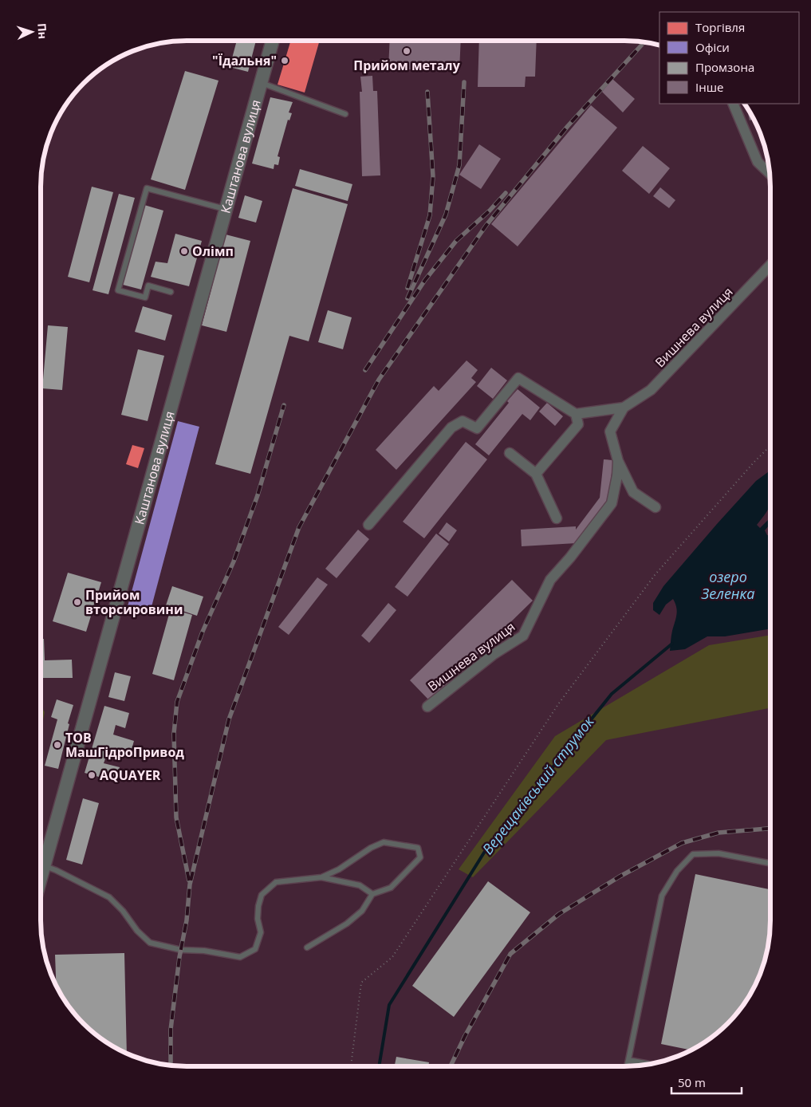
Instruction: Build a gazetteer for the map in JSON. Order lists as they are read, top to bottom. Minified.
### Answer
{"streets":{"street":["Каштанова вулиця","Вишнева вулиця"]},"water":["озеро Зеленка","Верещаківський струмок"],"places":["Прийом металу","\"Їдальня\"","Олімп","Прийом вторсировини","ТОВ МашГідроПривод","AQUAYER"],"legend":["Торгівля","Офіси","Промзона","Інше"],"scale_bar":"50 m","north":"right"}
